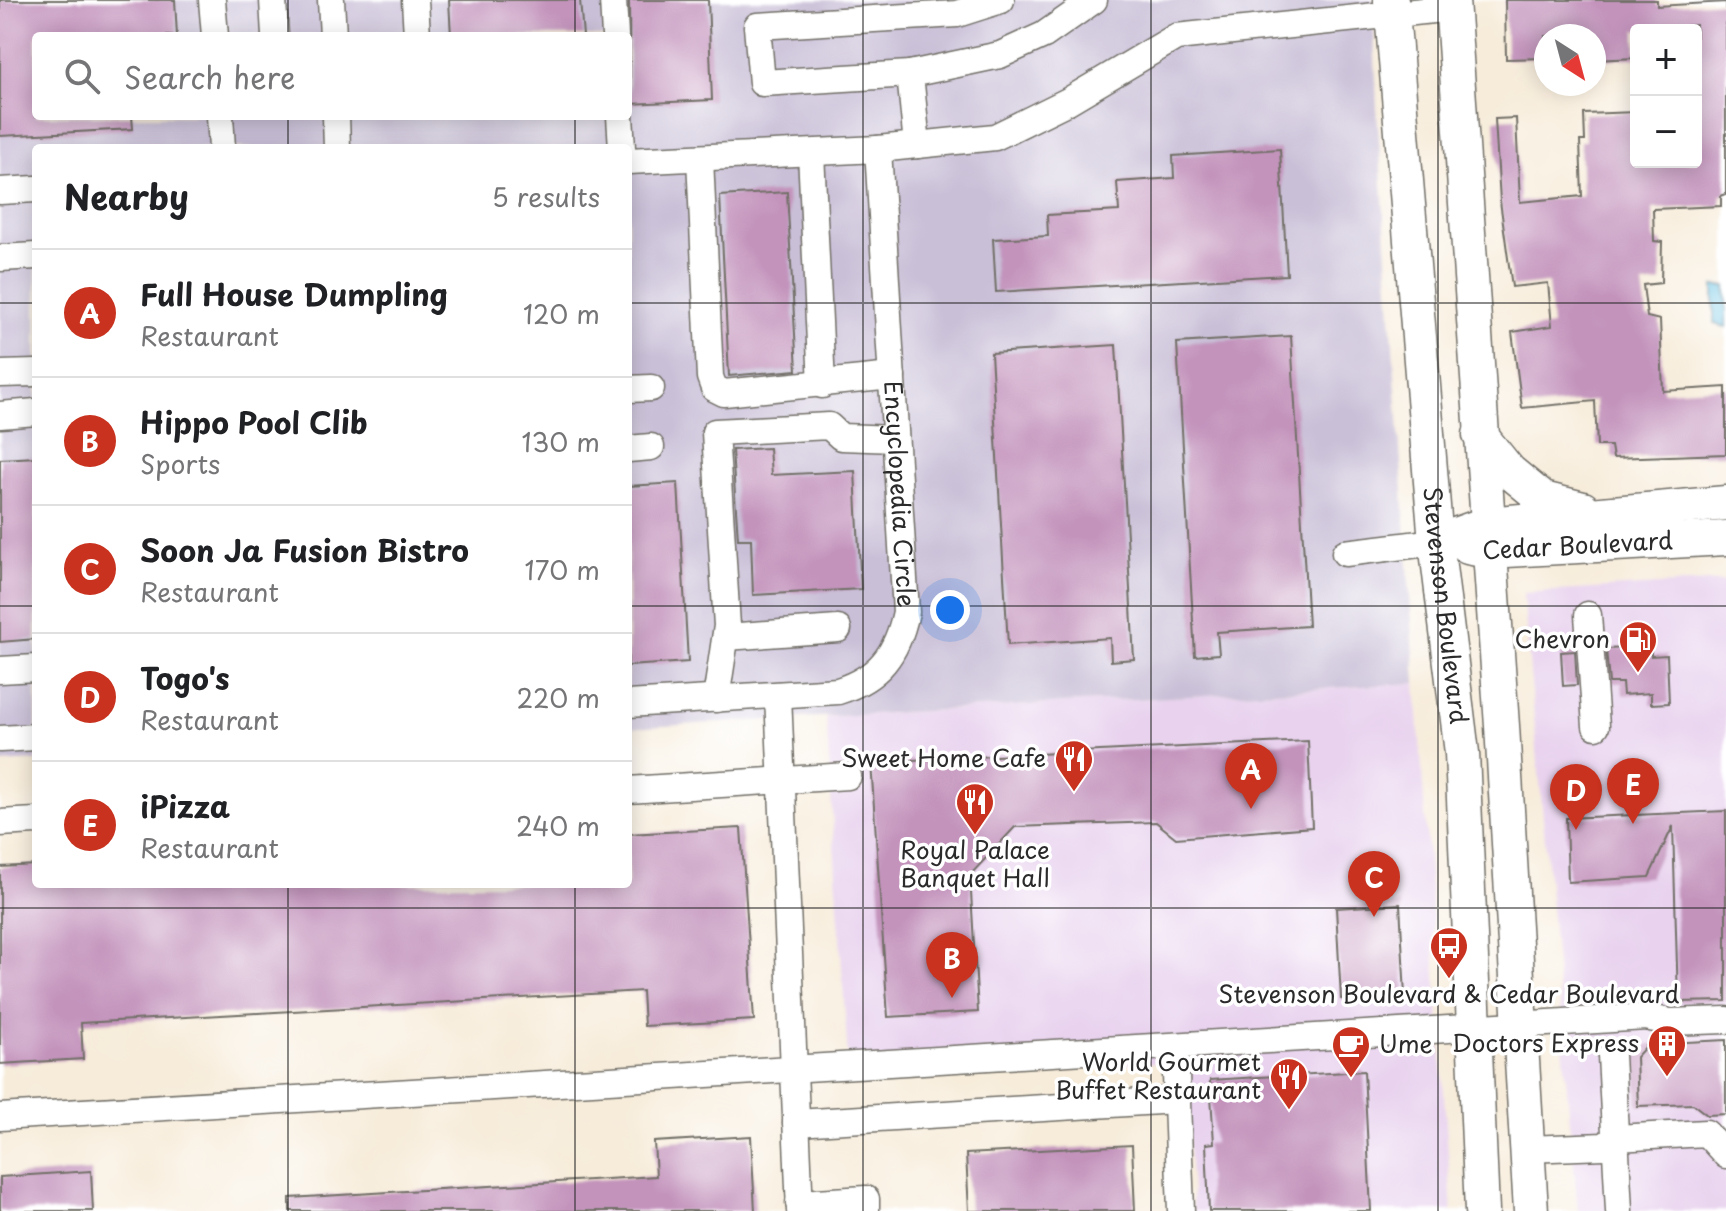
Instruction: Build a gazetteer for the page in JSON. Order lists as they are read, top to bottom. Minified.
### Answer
{"streets":{"main road":["Cedar Boulevard","Stevenson Boulevard"],"street":["Encyclopedia Circle"]},"crossings":[["Cedar Boulevard","Stevenson Boulevard"]],"places":{"fuel station":["Chevron"],"restaurant":["Sweet Home Cafe","Royal Palace Banquet Hall","World Gourmet Buffet Restaurant"],"bus stop":["Stevenson Boulevard & Cedar Boulevard"],"building":["Doctors Express"],"cafe":["Ume"]},"north":"bottom right","page":{"map_buttons":["+","−"],"search":"Search here","heading":["Nearby","5 results"],"list":[{"mark":"A","name":"Full House Dumpling","note":"Restaurant","value":"120 m"},{"mark":"B","name":"Hippo Pool Clib","note":"Sports","value":"130 m"},{"mark":"C","name":"Soon Ja Fusion Bistro","note":"Restaurant","value":"170 m"},{"mark":"D","name":"Togo's","note":"Restaurant","value":"220 m"},{"mark":"E","name":"iPizza","note":"Restaurant","value":"240 m"}],"pins":["A","E","D","C","B"]}}
